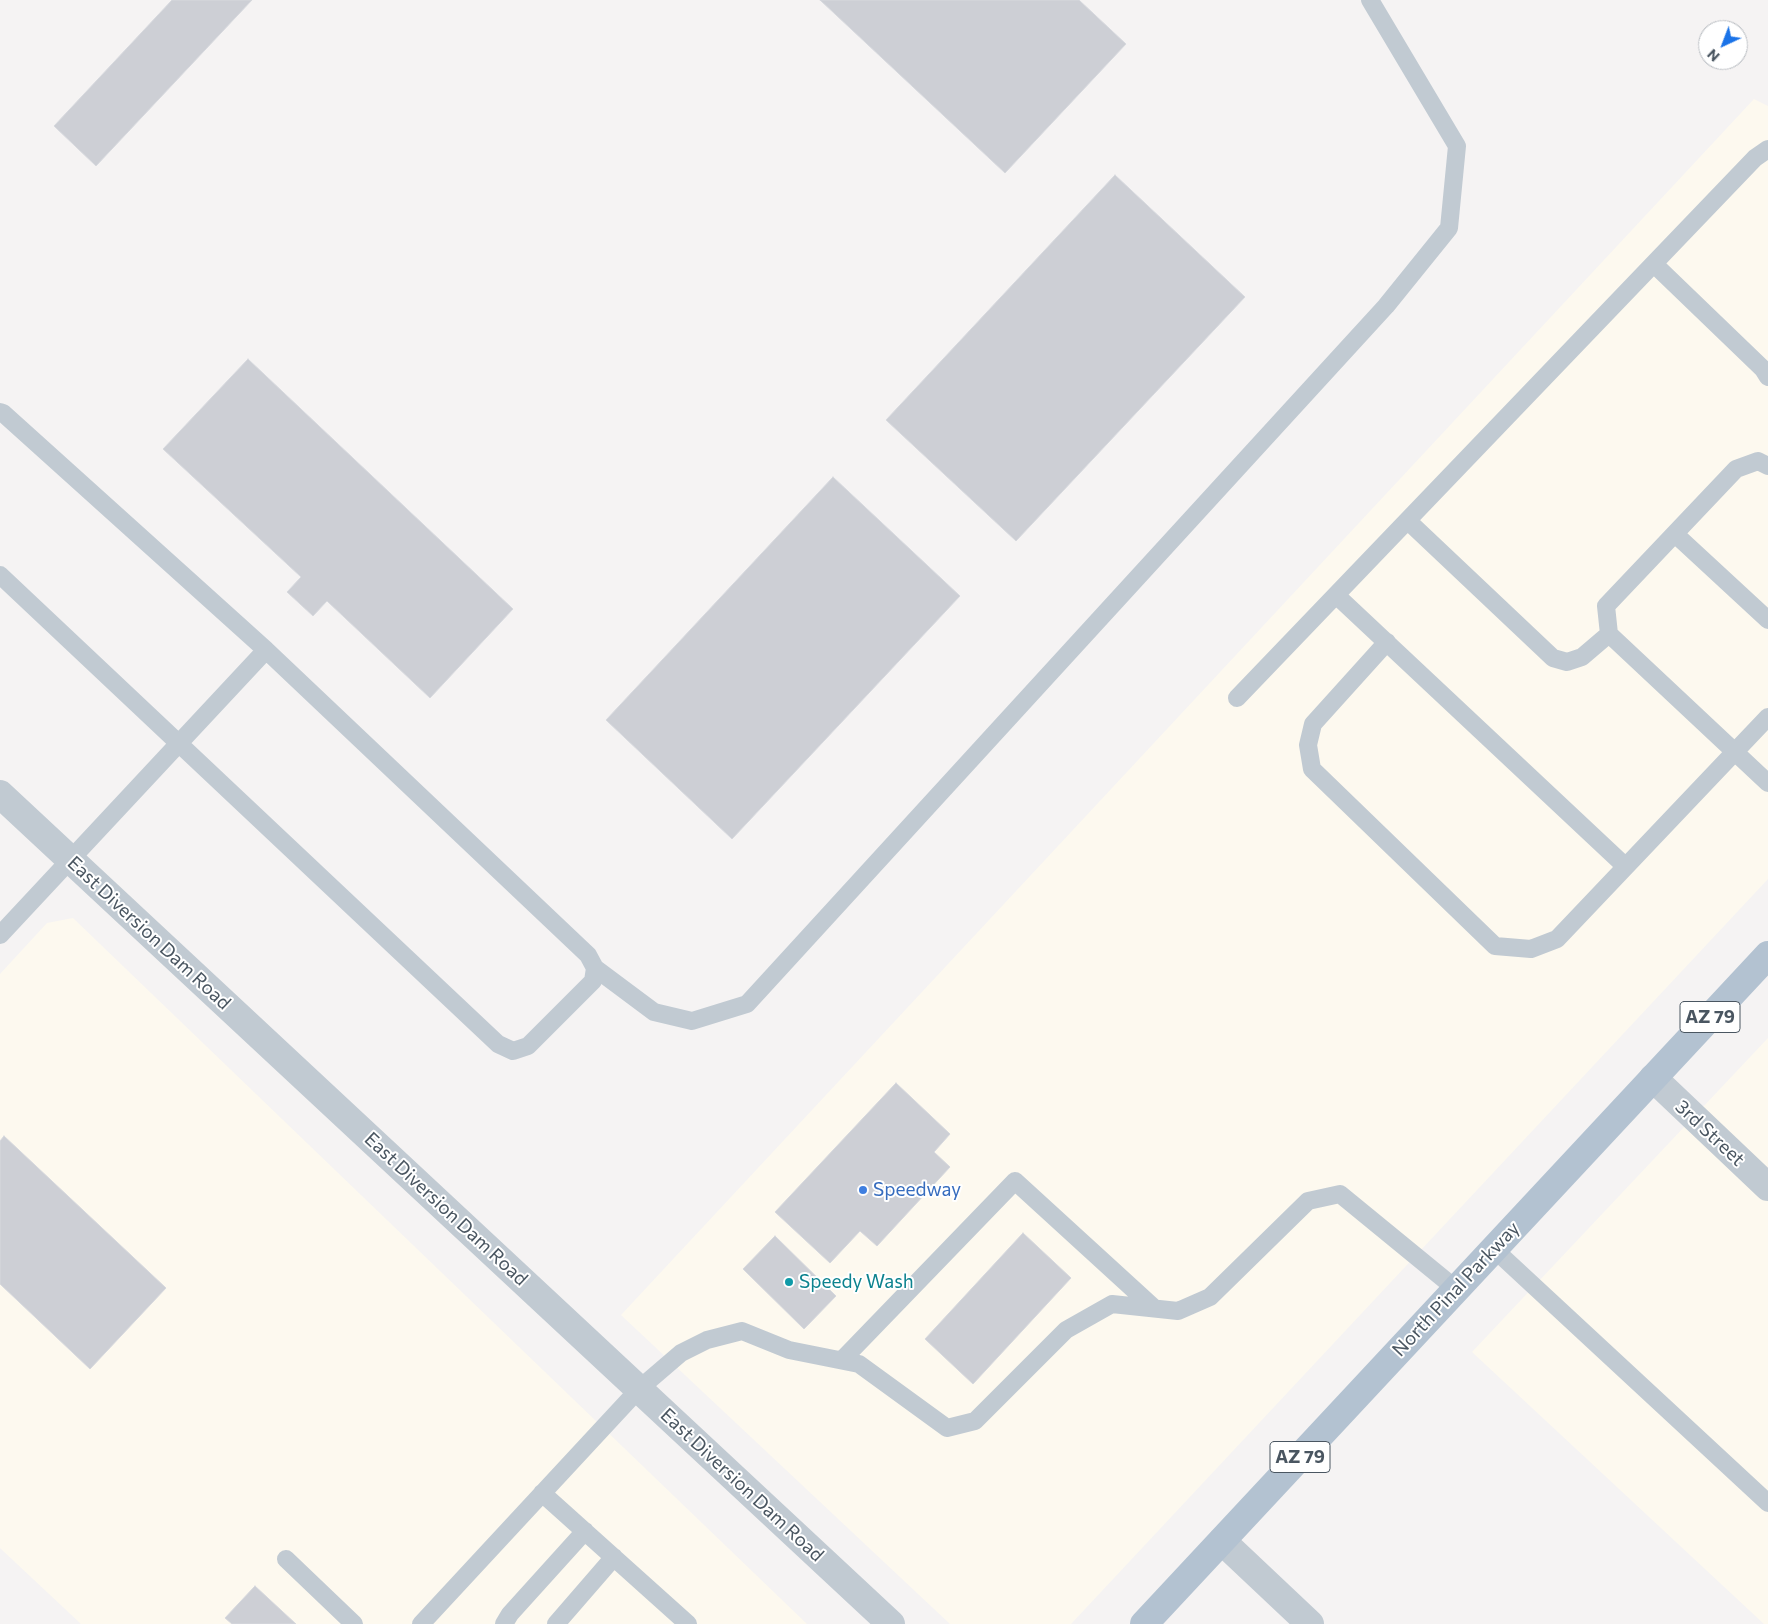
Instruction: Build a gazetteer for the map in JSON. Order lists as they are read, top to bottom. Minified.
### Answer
{"streets":{"main road":["AZ 79","North Pinal Parkway"],"street":["East Diversion Dam Road","3rd Street"]},"crossings":[["3rd Street","North Pinal Parkway"]],"places":["Speedway","Speedy Wash"],"north":"bottom left"}
